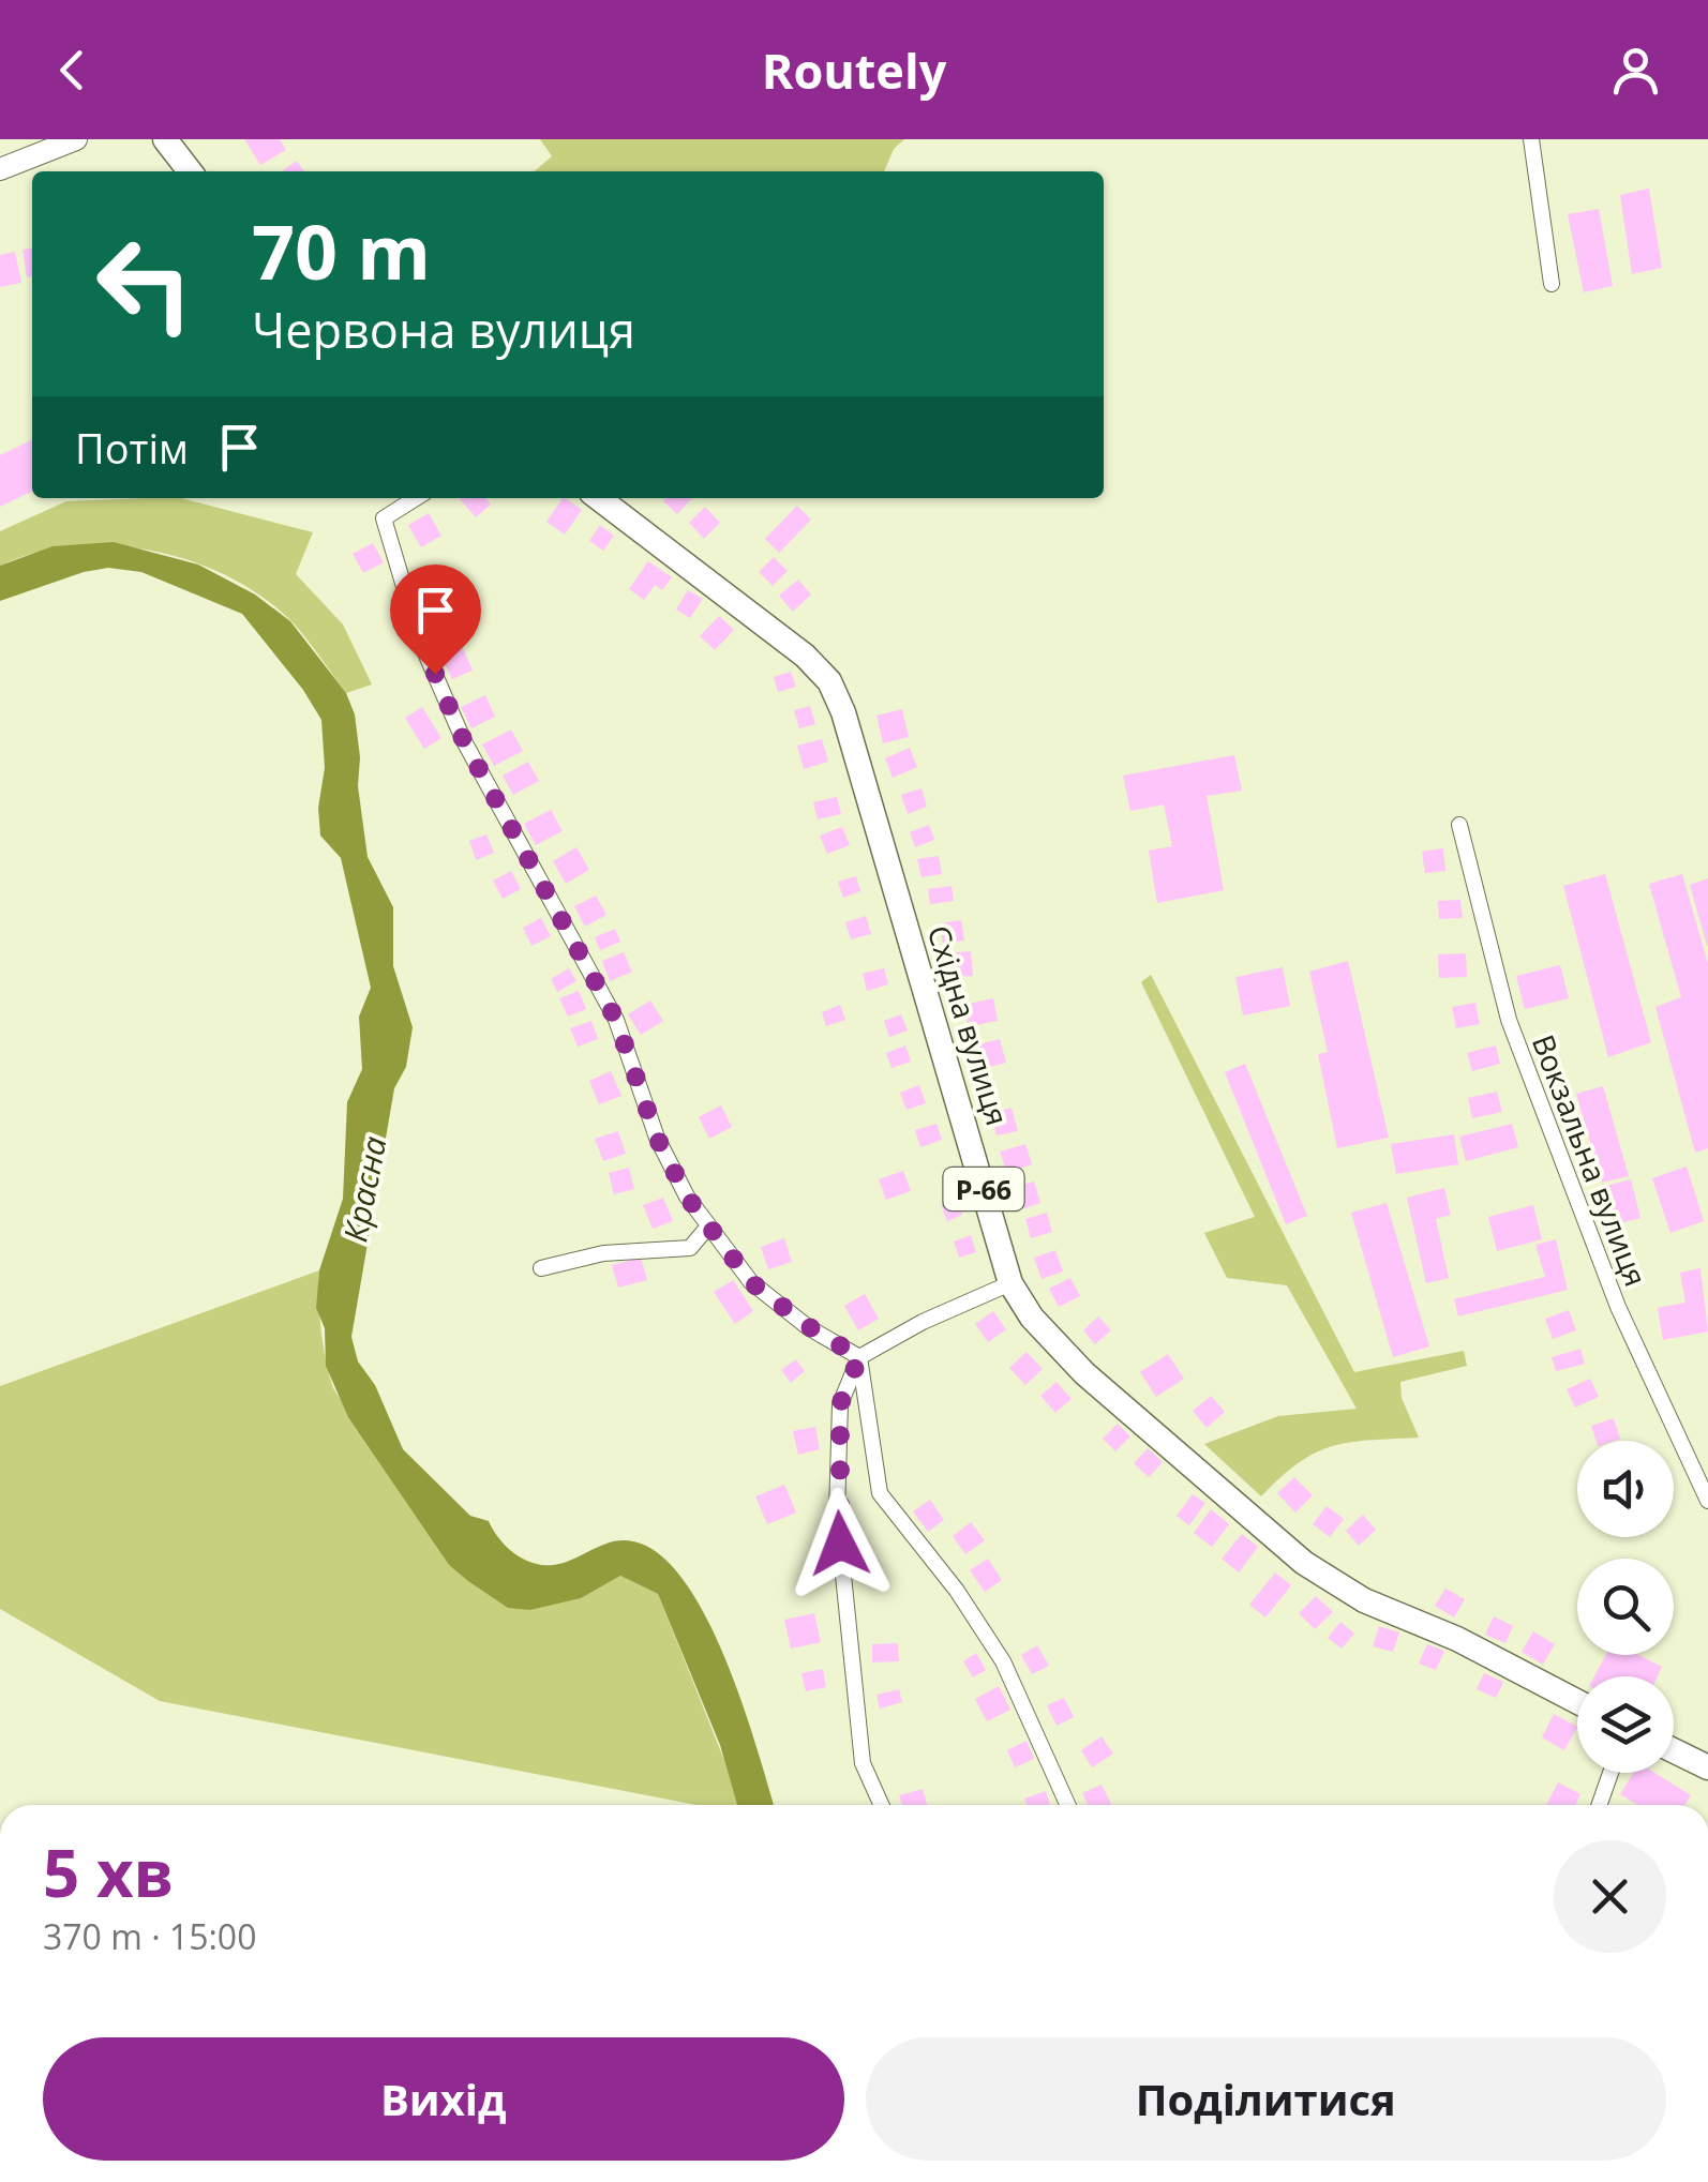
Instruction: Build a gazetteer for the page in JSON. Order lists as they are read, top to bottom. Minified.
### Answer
{"streets":{"main road":["Східна вулиця","Р-66"],"street":["Вокзальна вулиця"]},"water":["Красна"],"page":{"header":"Routely","turn":["70 m","Червона вулиця"],"then":"Потім","heading":["5 хв","370 m · 15:00"],"buttons":["Вихід","Поділитися"]}}
